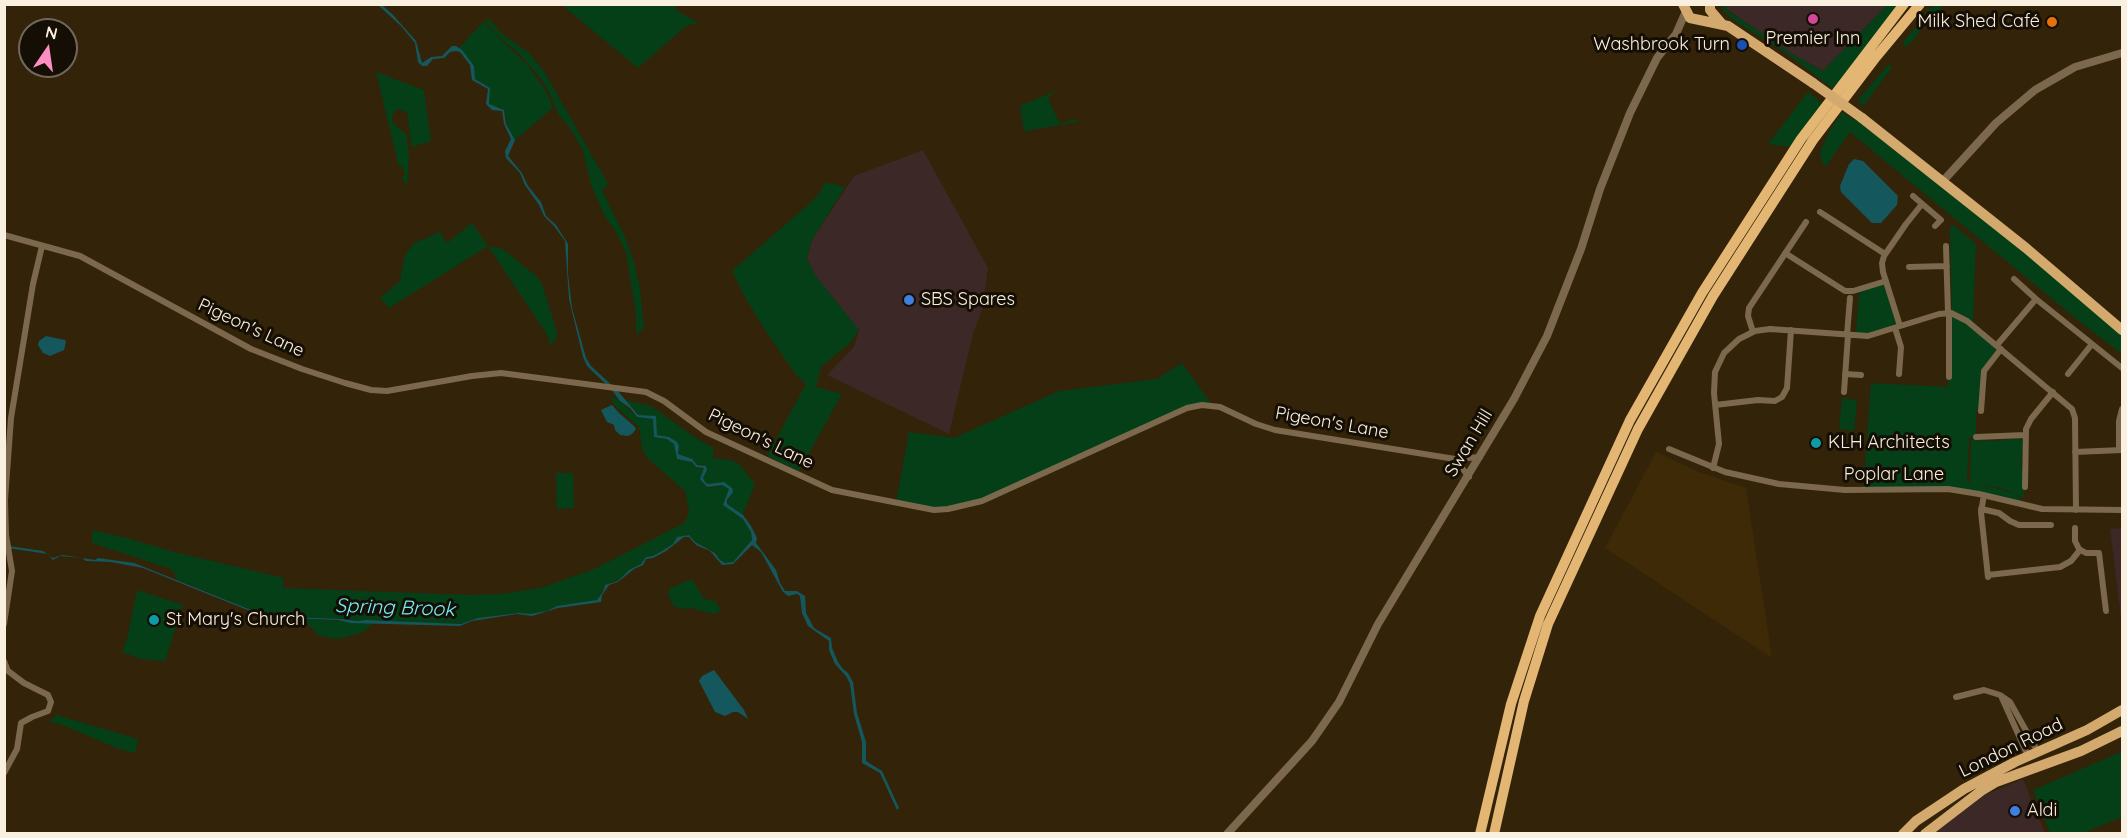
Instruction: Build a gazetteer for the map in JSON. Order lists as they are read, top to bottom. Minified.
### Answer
{"streets":{"main road":["London Road"],"street":["Pigeon's Lane","Swan Hill","Poplar Lane"]},"crossings":[["Pigeon's Lane","Swan Hill"]],"water":["Spring Brook"],"places":["Premier Inn","Milk Shed Café","Washbrook Turn","SBS Spares","KLH Architects","St Mary's Church","Aldi"],"north":"top"}
